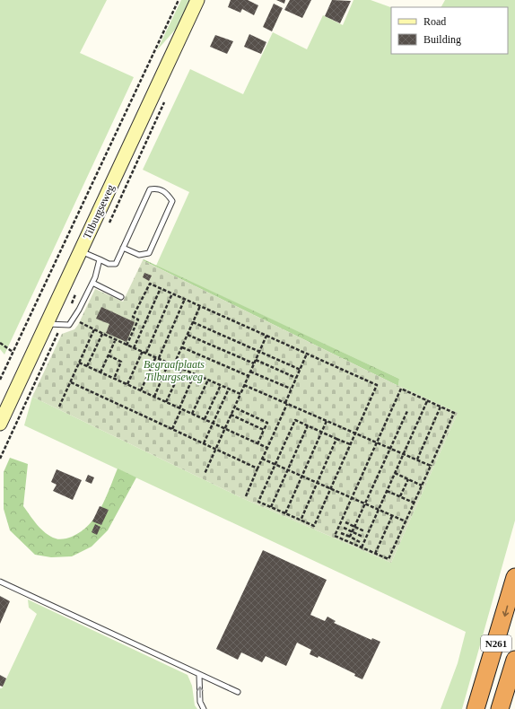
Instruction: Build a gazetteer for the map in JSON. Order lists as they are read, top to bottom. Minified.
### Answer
{"streets":{"highway":["N261"],"street":["Tilburgseweg"]},"parks":["Begraafplaats Tilburgseweg"],"legend":["Road","Building"]}
